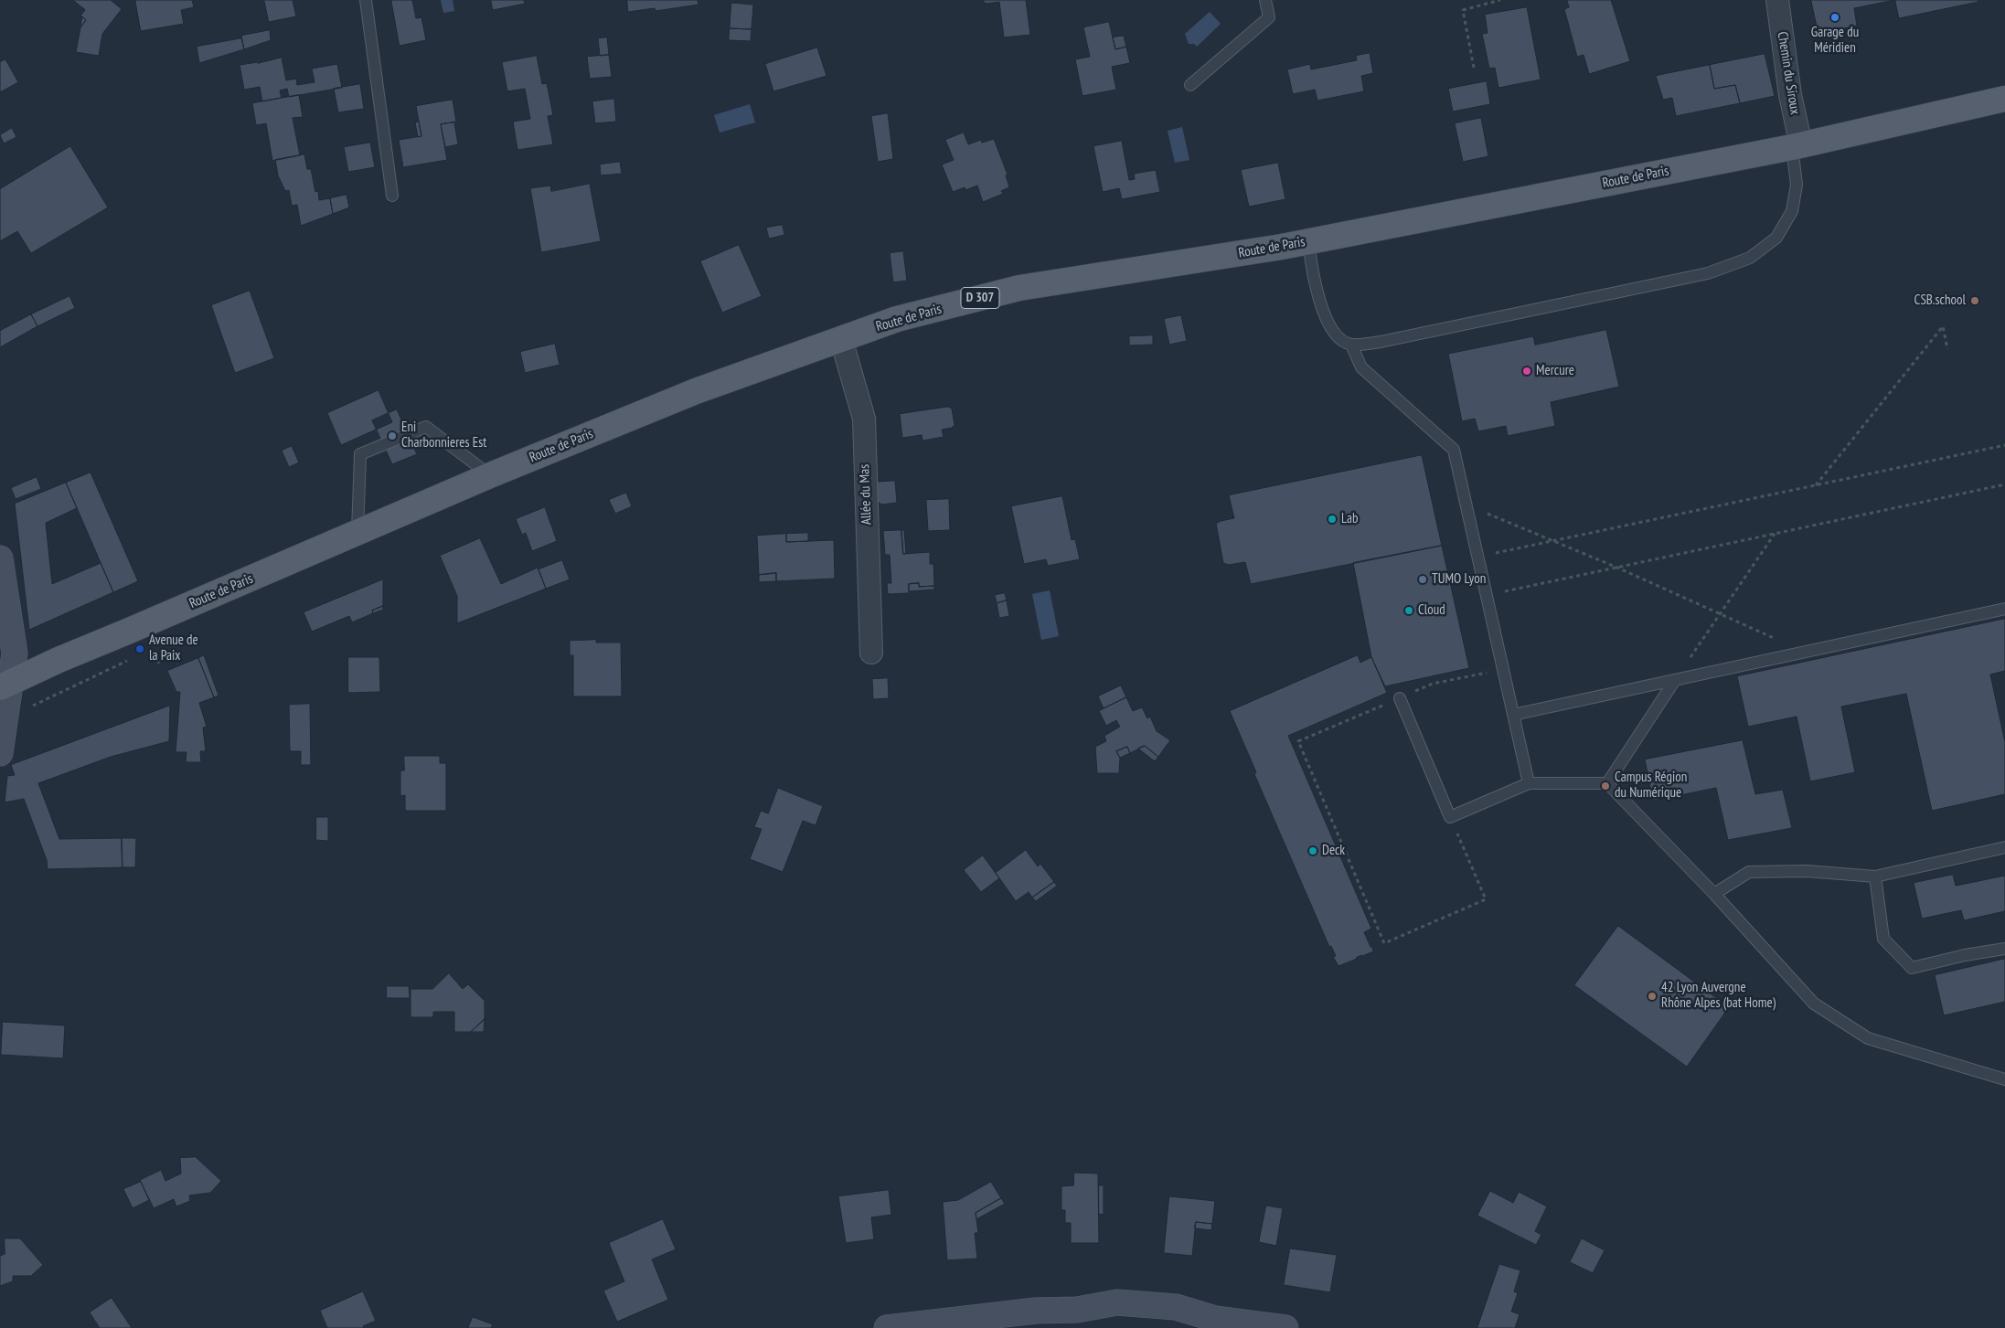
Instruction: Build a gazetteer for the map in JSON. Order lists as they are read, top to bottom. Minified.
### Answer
{"streets":{"main road":["Route de Paris","D 307"],"street":["Chemin du Siroux","Allée du Mas"]},"crossings":[["Chemin du Siroux","Route de Paris"],["Route de Paris","Allée du Mas"]],"places":["Garage du Méridien","CSB.school","Mercure","Eni Charbonnieres Est","Lab","TUMO Lyon","Cloud","Avenue de la Paix","Campus Région du Numérique","Deck","42 Lyon Auvergne Rhône Alpes (bat Home)"]}
